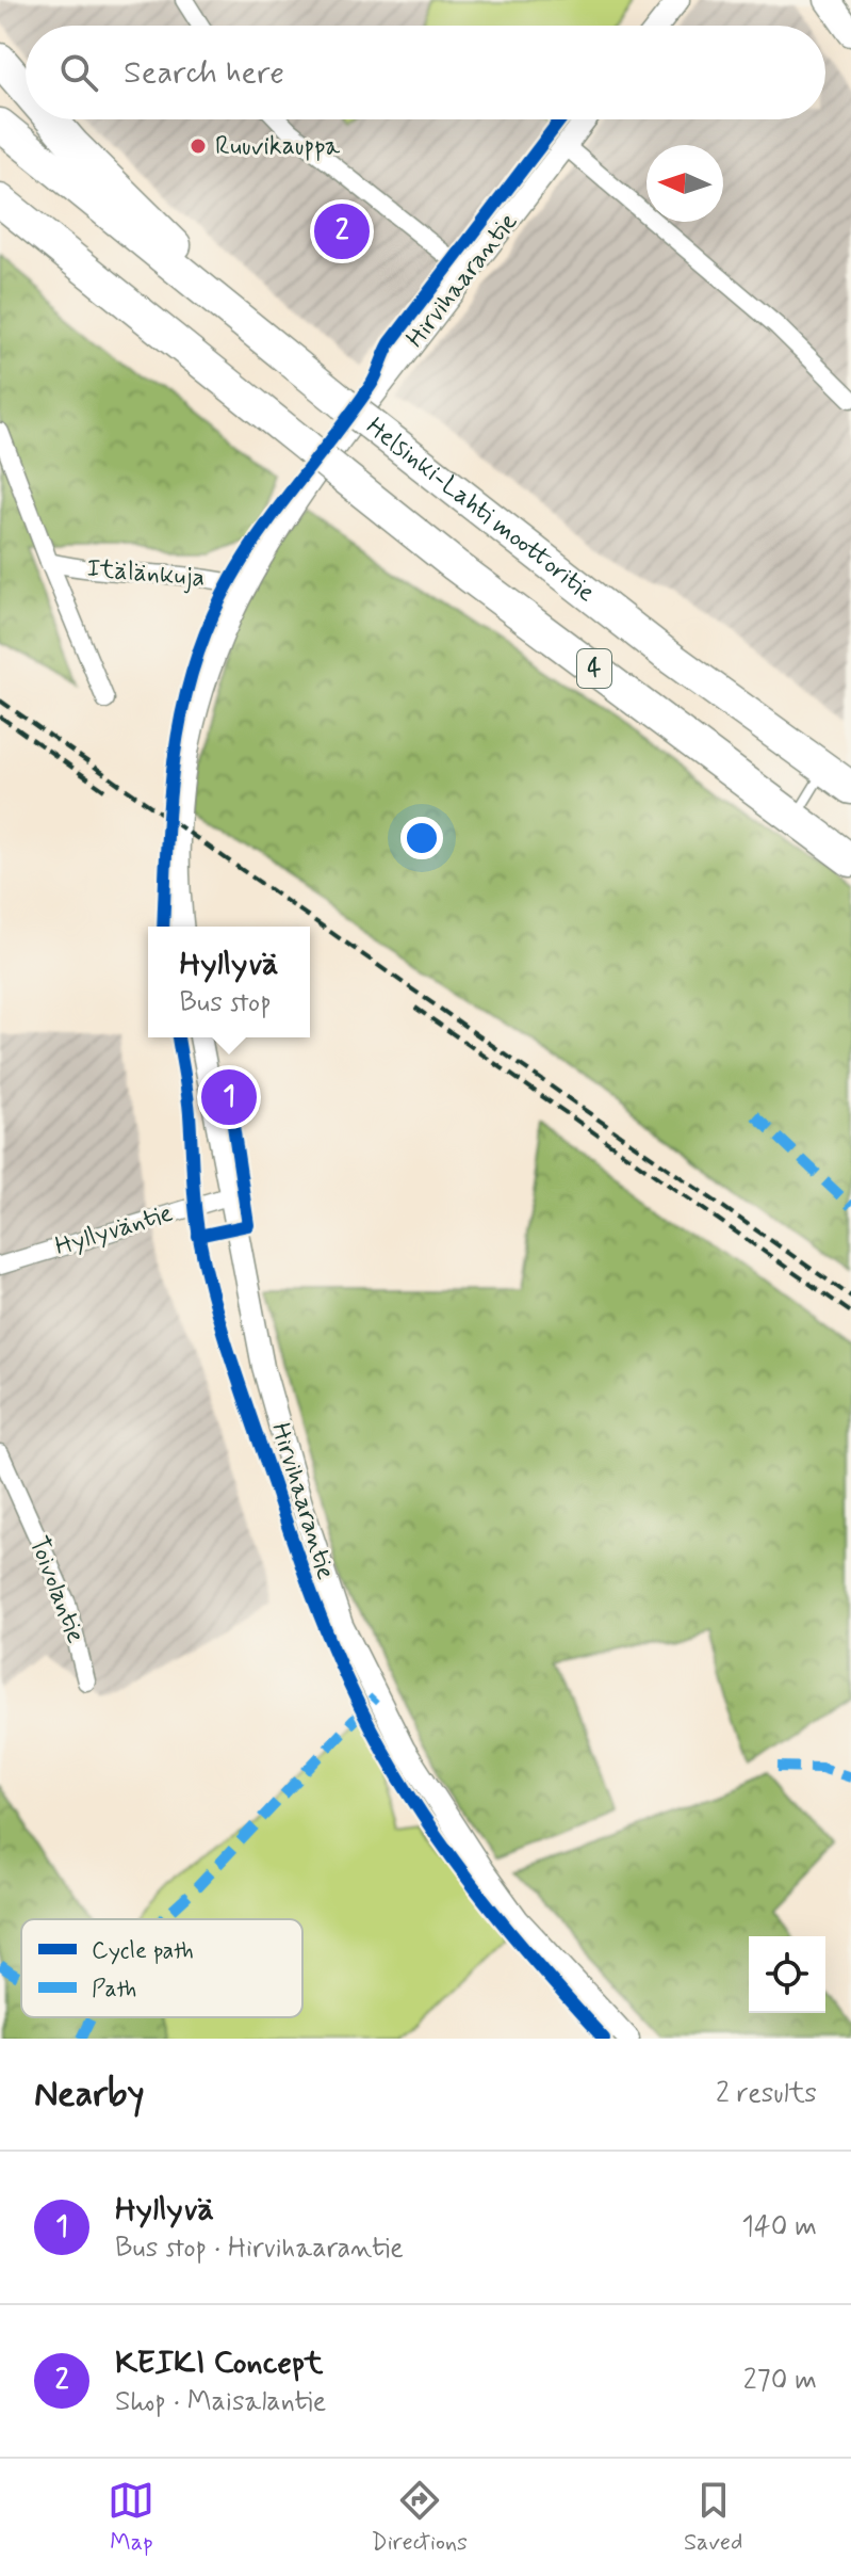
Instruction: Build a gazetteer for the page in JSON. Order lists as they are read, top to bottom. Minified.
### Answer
{"streets":{"highway":["Helsinki-Lahti moottoritie","4"],"street":["Hirvihaarantie","Itälänkuja","Hyllyväntie","Toivolantie"]},"crossings":[["Hirvihaarantie","Itälänkuja"],["Hirvihaarantie","Hyllyväntie"]],"places":["Ruuvikauppa"],"legend":["Cycle path","Path"],"north":"left","page":{"search":"Search here","pins":["2","1"],"popup":["Hyllyvä","Bus stop"],"heading":["Nearby","2 results"],"list":[{"mark":"1","name":"Hyllyvä","note":"Bus stop · Hirvihaarantie","value":"140 m"},{"mark":"2","name":"KEIKI Concept","note":"Shop · Maisalantie","value":"270 m"}],"nav":["Map","Directions","Saved"]}}
